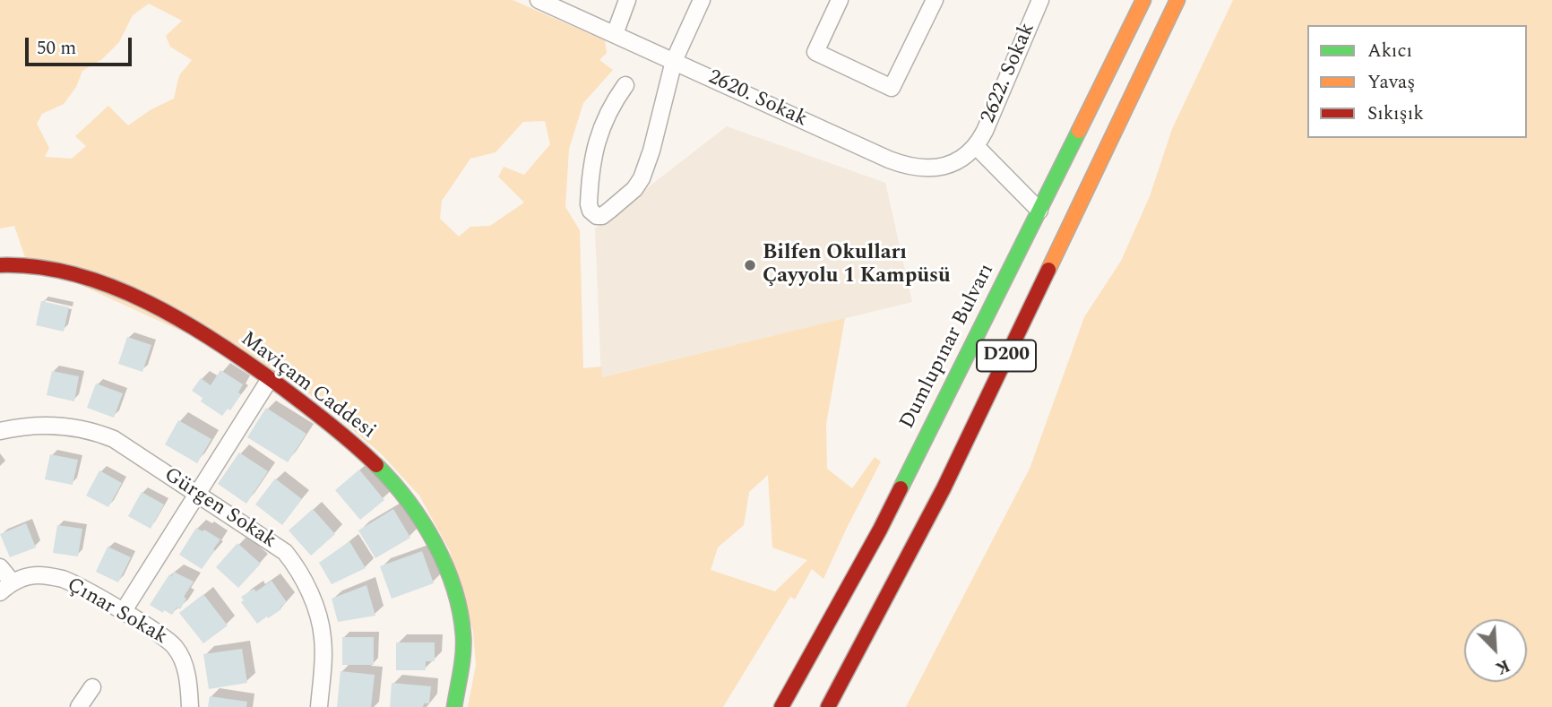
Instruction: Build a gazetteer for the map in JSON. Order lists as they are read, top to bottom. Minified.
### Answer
{"streets":{"main road":["Dumlupınar Bulvarı","D200","Maviçam Caddesi"],"street":["2622. Sokak","2620. Sokak","Gürgen Sokak","Çınar Sokak"]},"crossings":[["2622. Sokak","2620. Sokak"]],"places":["Bilfen Okulları Çayyolu 1 Kampüsü"],"legend":["Akıcı","Yavaş","Sıkışık"],"scale_bar":"50 m","north":"bottom right"}
